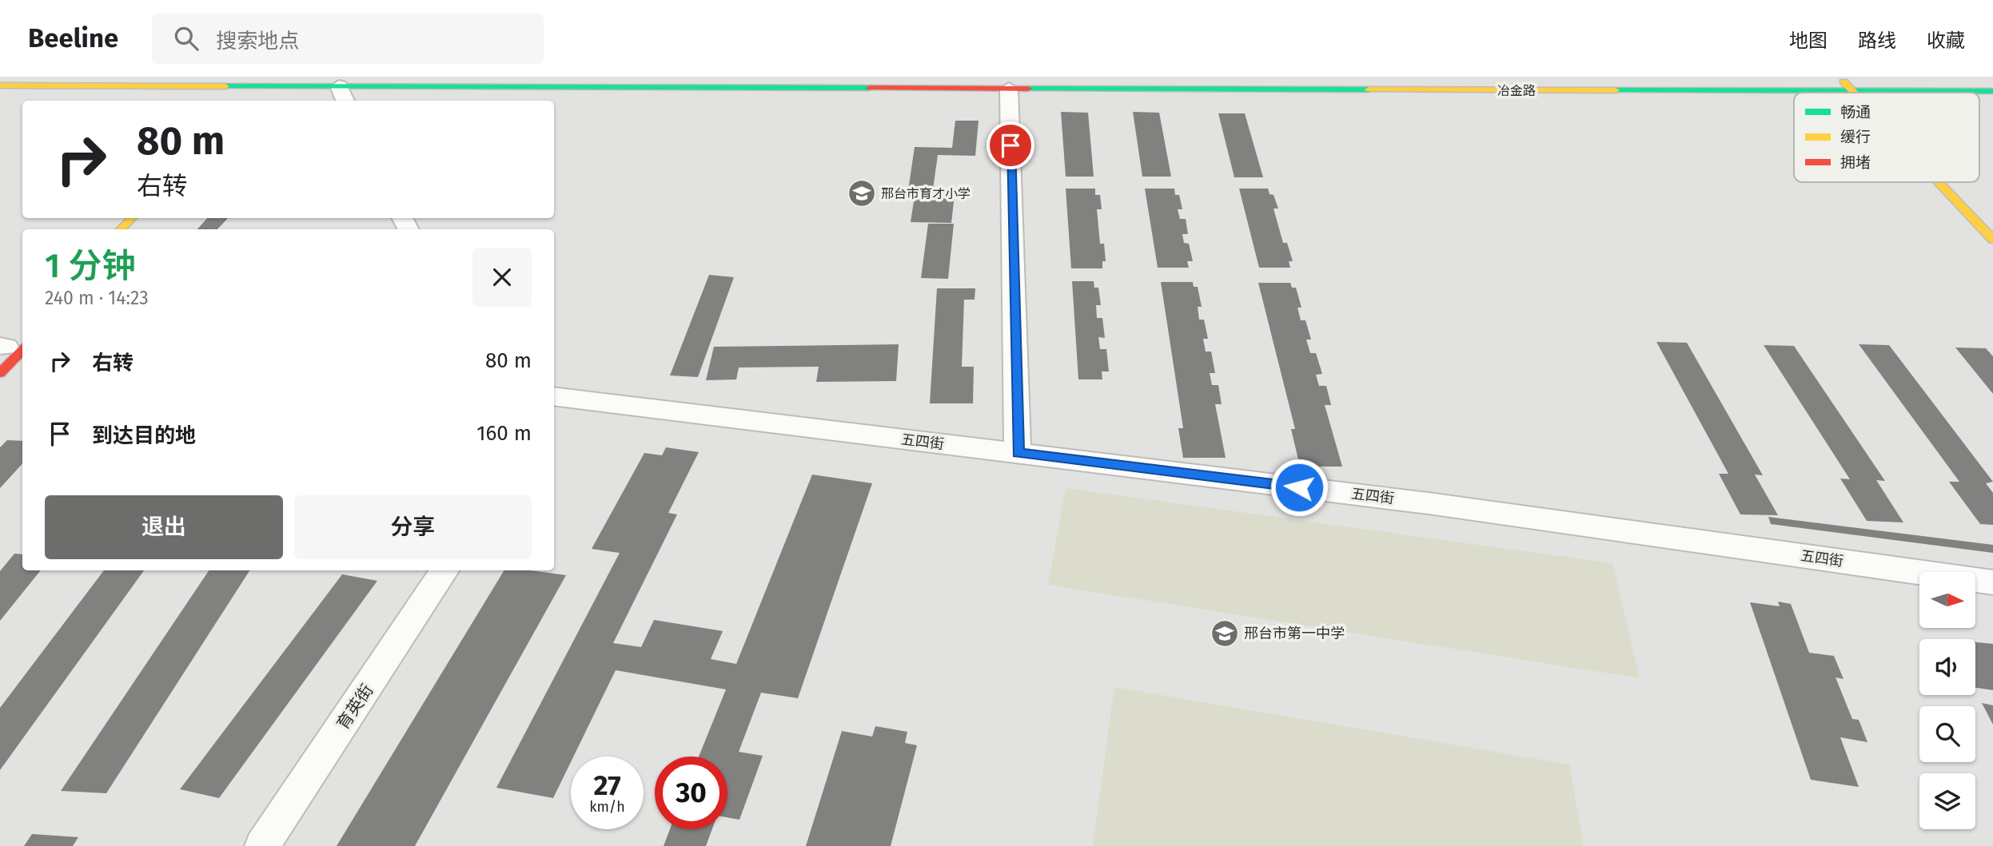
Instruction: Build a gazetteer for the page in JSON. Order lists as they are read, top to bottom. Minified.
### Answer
{"streets":{"street":["冶金路","五四街","育英街"]},"places":{"school or university":["邢台市育才小学","邢台市第一中学"]},"legend":["畅通","缓行","拥堵"],"north":"right","page":{"header":"Beeline","search":"搜索地点","nav":["地图","路线","收藏"],"turn":["80 m","右转"],"heading":["1 分钟","240 m · 14:23"],"list":[{"name":"右转","value":"80 m"},{"name":"到达目的地","value":"160 m"}],"buttons":["退出","分享"],"speed":"27 km/h","limit":"30"}}
